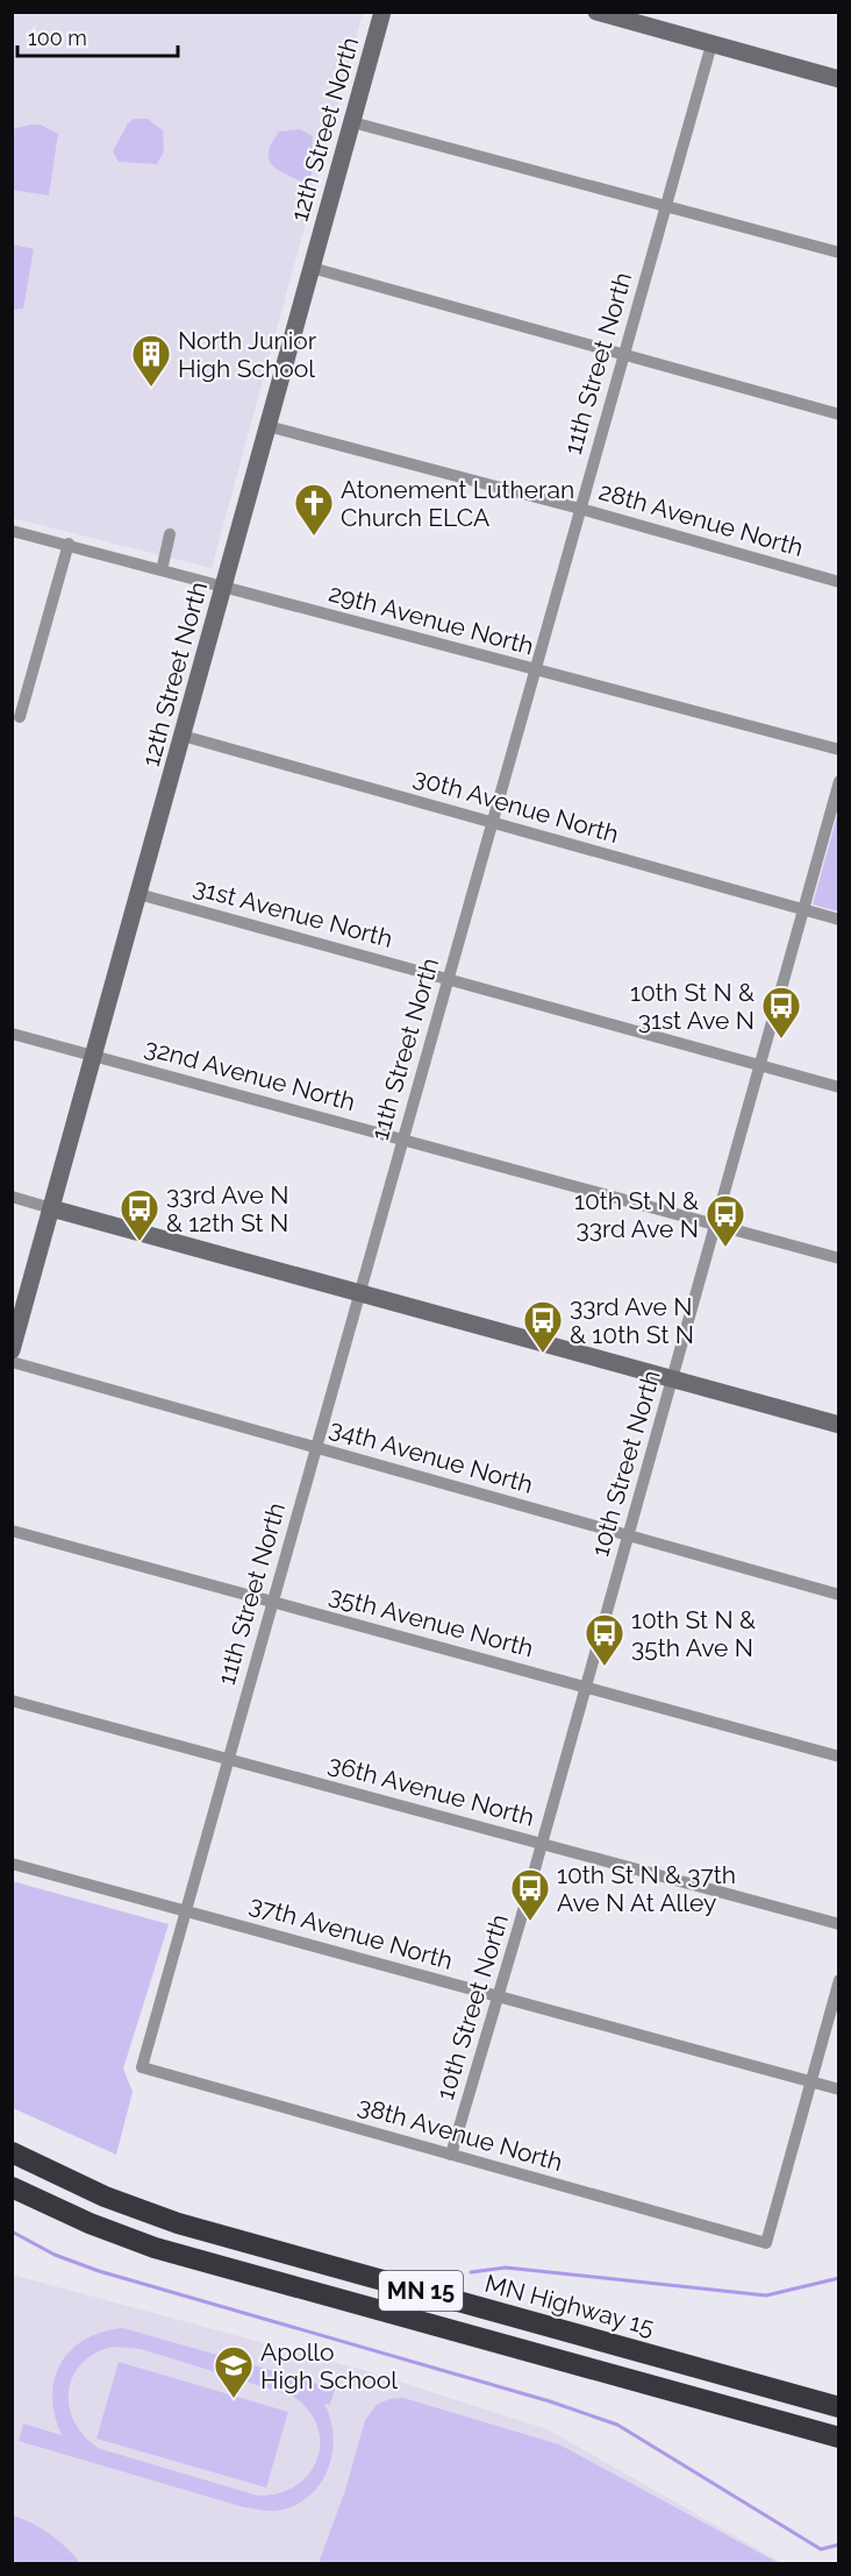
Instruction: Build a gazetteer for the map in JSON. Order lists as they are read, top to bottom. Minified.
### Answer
{"streets":{"highway":["MN 15","MN Highway 15"],"street":["12th Street North","11th Street North","28th Avenue North","29th Avenue North","30th Avenue North","31st Avenue North","32nd Avenue North","34th Avenue North","10th Street North","35th Avenue North","36th Avenue North","37th Avenue North","38th Avenue North"]},"crossings":[["12th Street North","28th Avenue North"],["12th Street North","29th Avenue North"],["12th Street North","30th Avenue North"],["12th Street North","31st Avenue North"],["12th Street North","32nd Avenue North"],["11th Street North","28th Avenue North"],["11th Street North","29th Avenue North"],["11th Street North","30th Avenue North"],["11th Street North","31st Avenue North"],["11th Street North","32nd Avenue North"],["11th Street North","34th Avenue North"],["11th Street North","35th Avenue North"],["11th Street North","36th Avenue North"],["11th Street North","37th Avenue North"],["11th Street North","38th Avenue North"],["30th Avenue North","10th Street North"],["31st Avenue North","10th Street North"],["32nd Avenue North","10th Street North"],["34th Avenue North","10th Street North"],["10th Street North","35th Avenue North"],["10th Street North","36th Avenue North"],["10th Street North","37th Avenue North"],["10th Street North","38th Avenue North"],["37th Avenue North","38th Avenue North"]],"places":{"building":["North Junior High School"],"church":["Atonement Lutheran Church ELCA"],"bus stop":["10th St N & 31st Ave N","33rd Ave N & 12th St N","10th St N & 33rd Ave N","33rd Ave N & 10th St N","10th St N & 35th Ave N","10th St N & 37th Ave N At Alley"],"school or university":["Apollo High School"]},"scale_bar":"100 m"}
